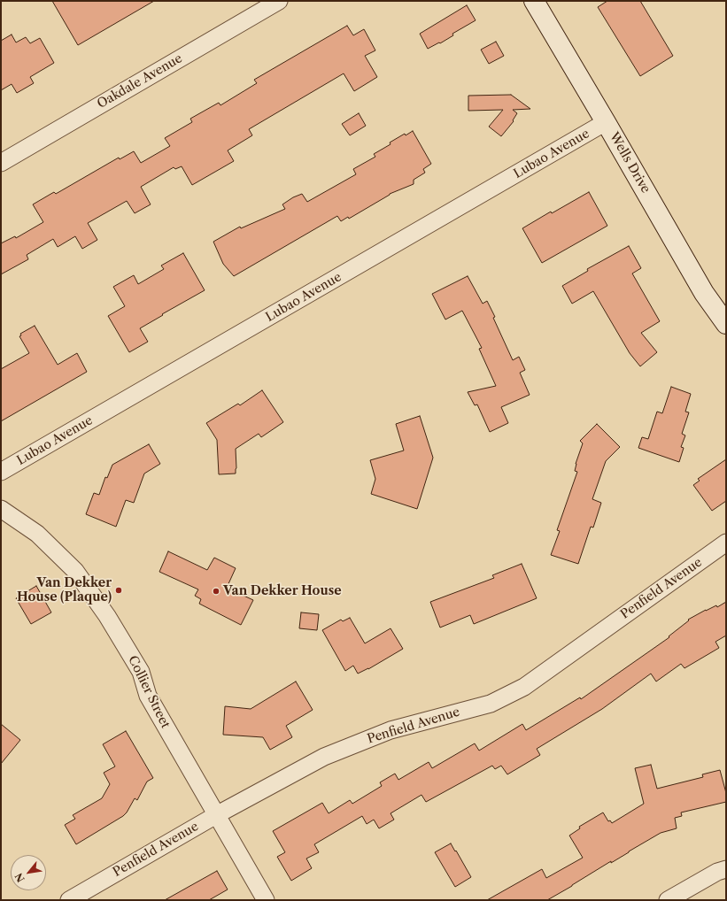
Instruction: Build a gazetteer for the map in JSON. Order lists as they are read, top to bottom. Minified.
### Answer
{"streets":{"main road":["Wells Drive"],"street":["Oakdale Avenue","Lubao Avenue","Penfield Avenue","Collier Street"]},"crossings":[["Lubao Avenue","Wells Drive"],["Penfield Avenue","Collier Street"]],"places":["Van Dekker House (Plaque)","Van Dekker House"],"north":"bottom left"}
